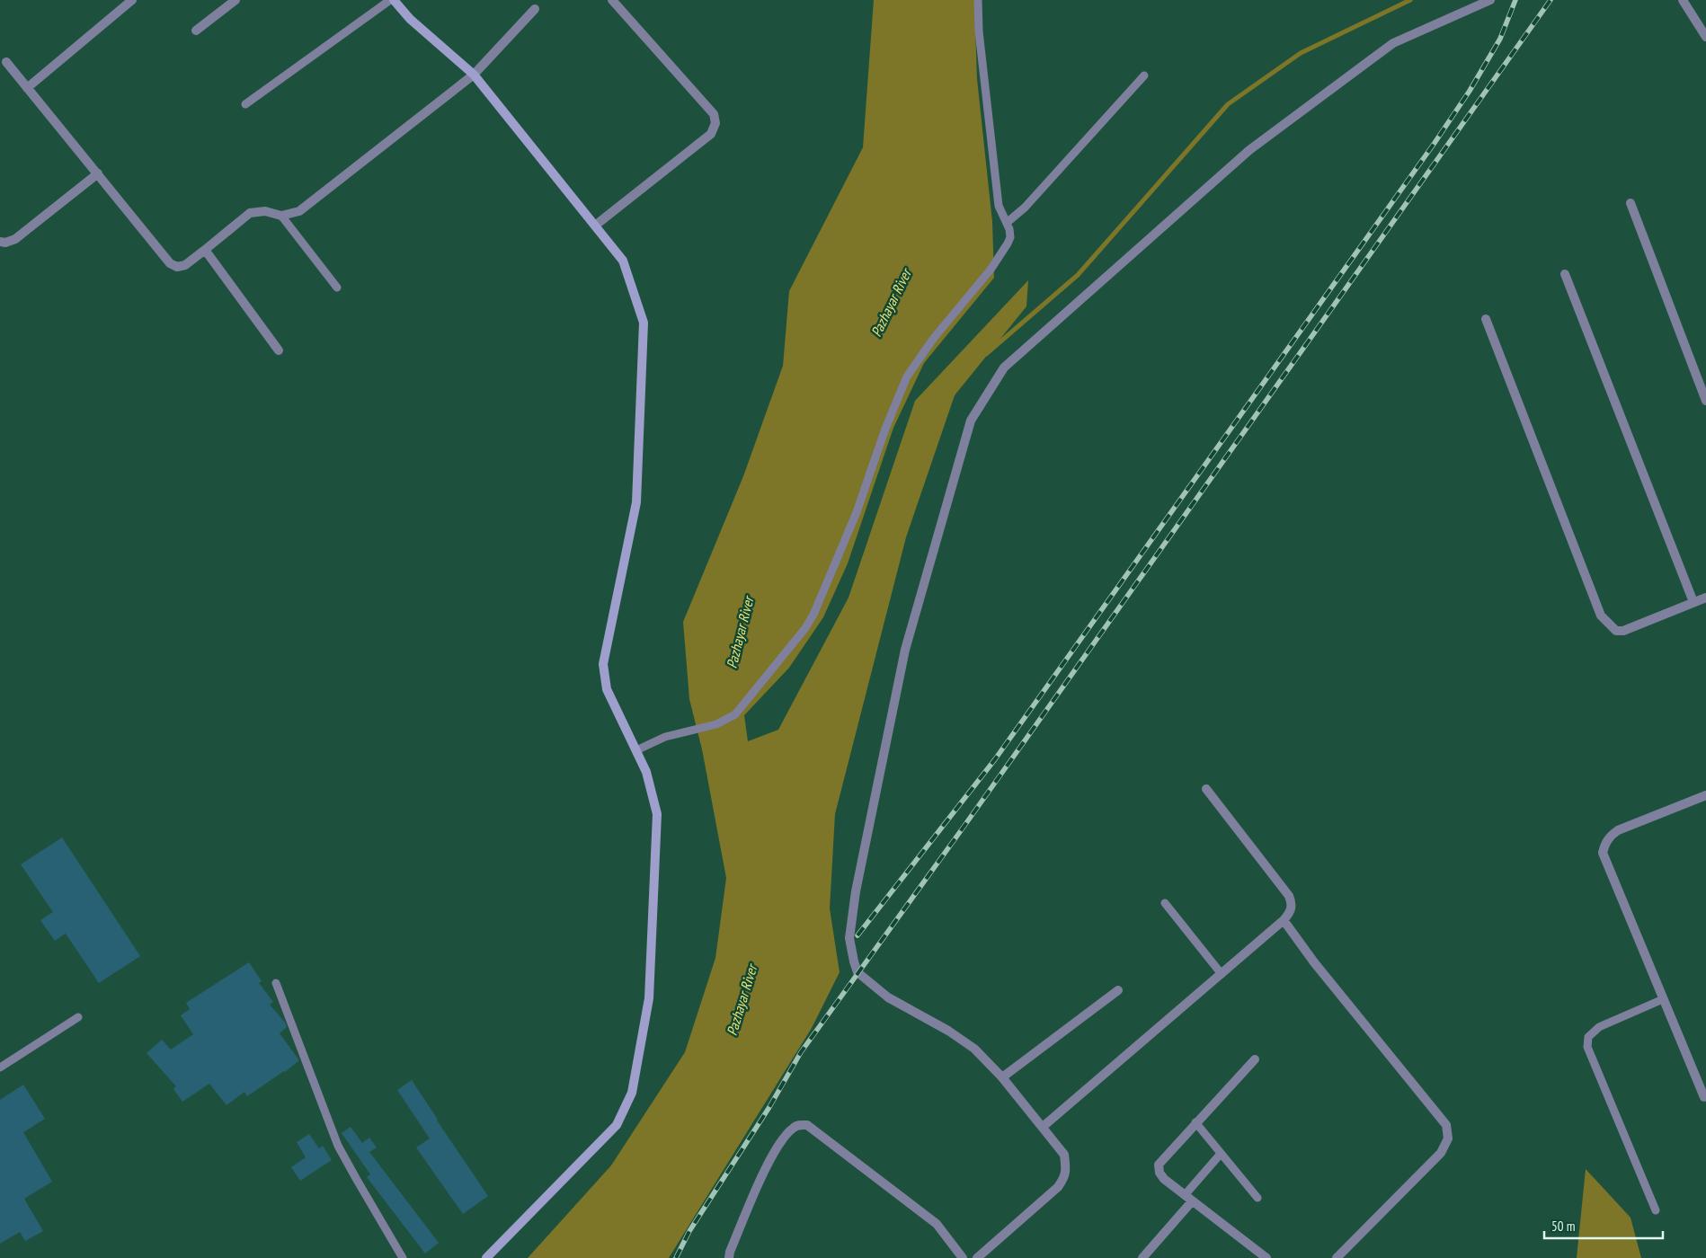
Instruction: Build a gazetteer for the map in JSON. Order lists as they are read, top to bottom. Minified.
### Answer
{"water":["Pazhayar River"],"scale_bar":"50 m"}
